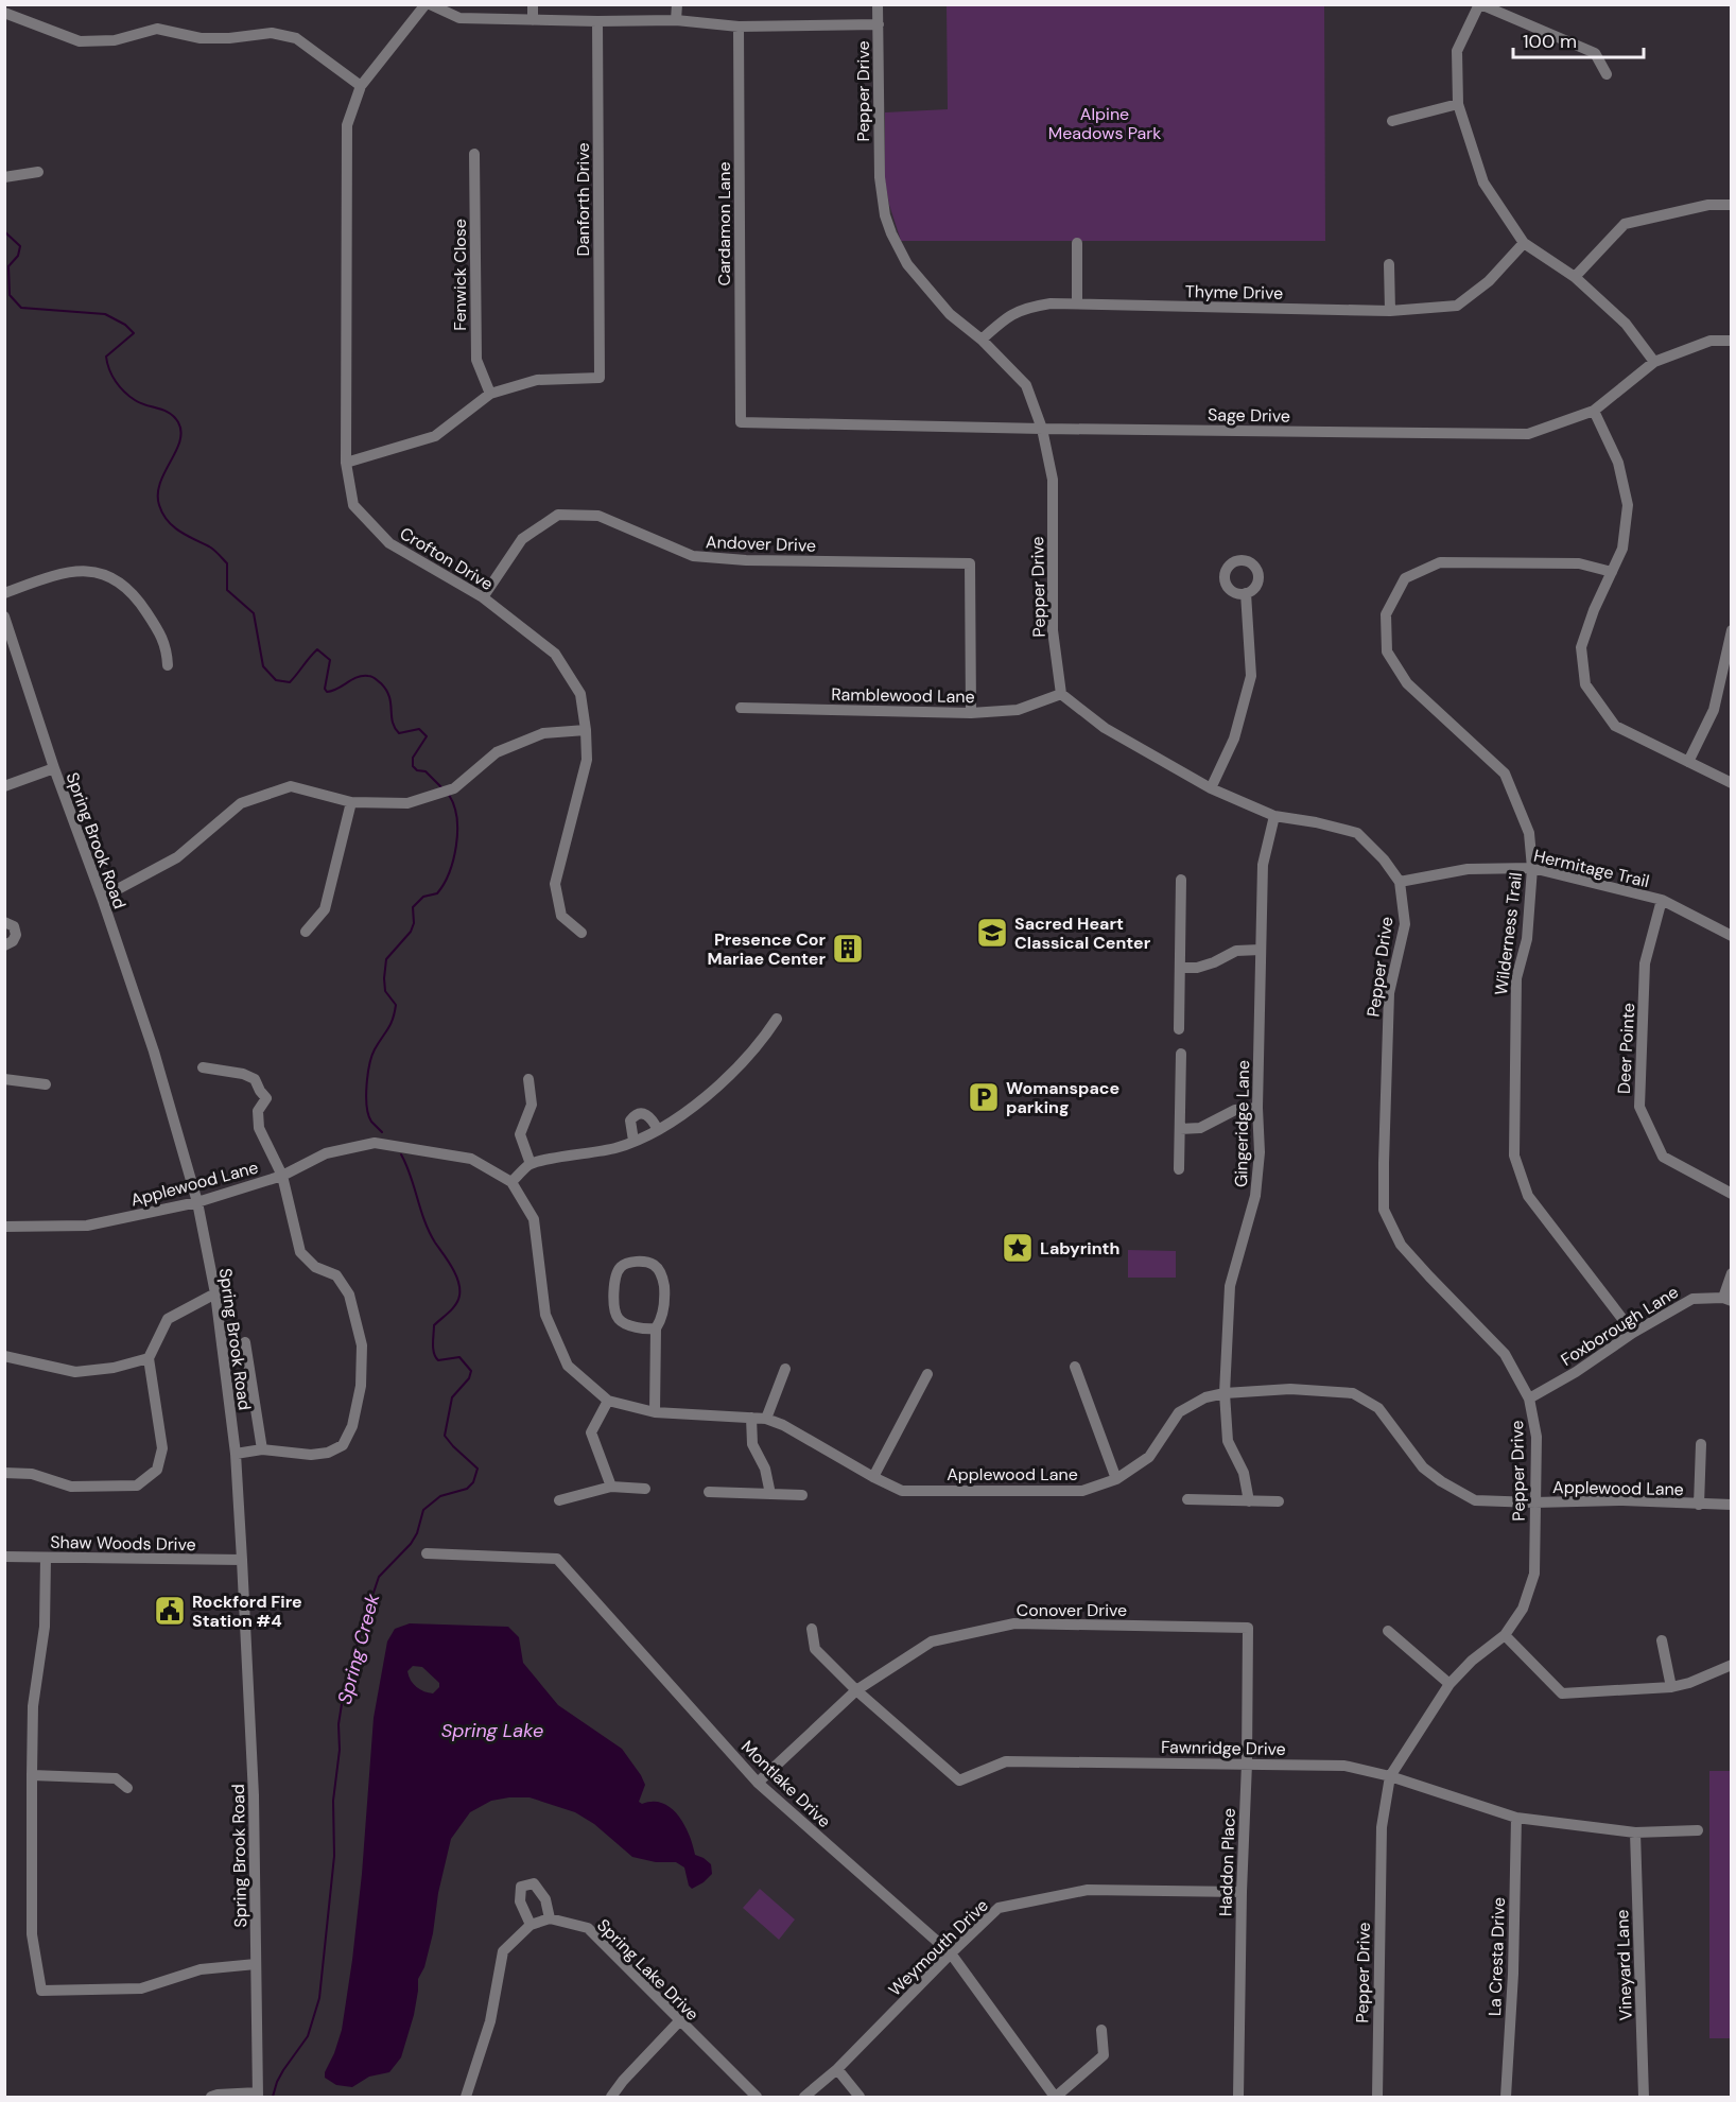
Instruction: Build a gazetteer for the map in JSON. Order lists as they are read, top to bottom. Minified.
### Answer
{"streets":{"street":["Pepper Drive","Danforth Drive","Cardamon Lane","Fenwick Close","Thyme Drive","Sage Drive","Andover Drive","Crofton Drive","Ramblewood Lane","Spring Brook Road","Hermitage Trail","Wilderness Trail","Deer Pointe","Gingeridge Lane","Applewood Lane","Foxborough Lane","Shaw Woods Drive","Conover Drive","Fawnridge Drive","Montlake Drive","Haddon Place","Weymouth Drive","La Cresta Drive","Vineyard Lane","Spring Lake Drive"]},"crossings":[["Pepper Drive","Thyme Drive"],["Pepper Drive","Sage Drive"],["Pepper Drive","Ramblewood Lane"],["Pepper Drive","Hermitage Trail"],["Pepper Drive","Gingeridge Lane"],["Pepper Drive","Applewood Lane"],["Pepper Drive","Foxborough Lane"],["Pepper Drive","Fawnridge Drive"],["Danforth Drive","Fenwick Close"],["Cardamon Lane","Sage Drive"],["Andover Drive","Crofton Drive"],["Andover Drive","Ramblewood Lane"],["Spring Brook Road","Applewood Lane"],["Spring Brook Road","Shaw Woods Drive"],["Hermitage Trail","Wilderness Trail"],["Hermitage Trail","Deer Pointe"],["Wilderness Trail","Foxborough Lane"],["Gingeridge Lane","Applewood Lane"],["Conover Drive","Fawnridge Drive"],["Conover Drive","Montlake Drive"],["Conover Drive","Haddon Place"],["Fawnridge Drive","Haddon Place"],["Fawnridge Drive","La Cresta Drive"],["Fawnridge Drive","Vineyard Lane"],["Montlake Drive","Weymouth Drive"],["Haddon Place","Weymouth Drive"]],"water":["Spring Creek","Spring Lake"],"parks":["Alpine Meadows Park"],"places":{"school or university":["Sacred Heart Classical Center"],"building":["Presence Cor Mariae Center"],"parking":["Womanspace parking"],"place":["Labyrinth"],"public building":["Rockford Fire Station #4"]},"scale_bar":"100 m"}
